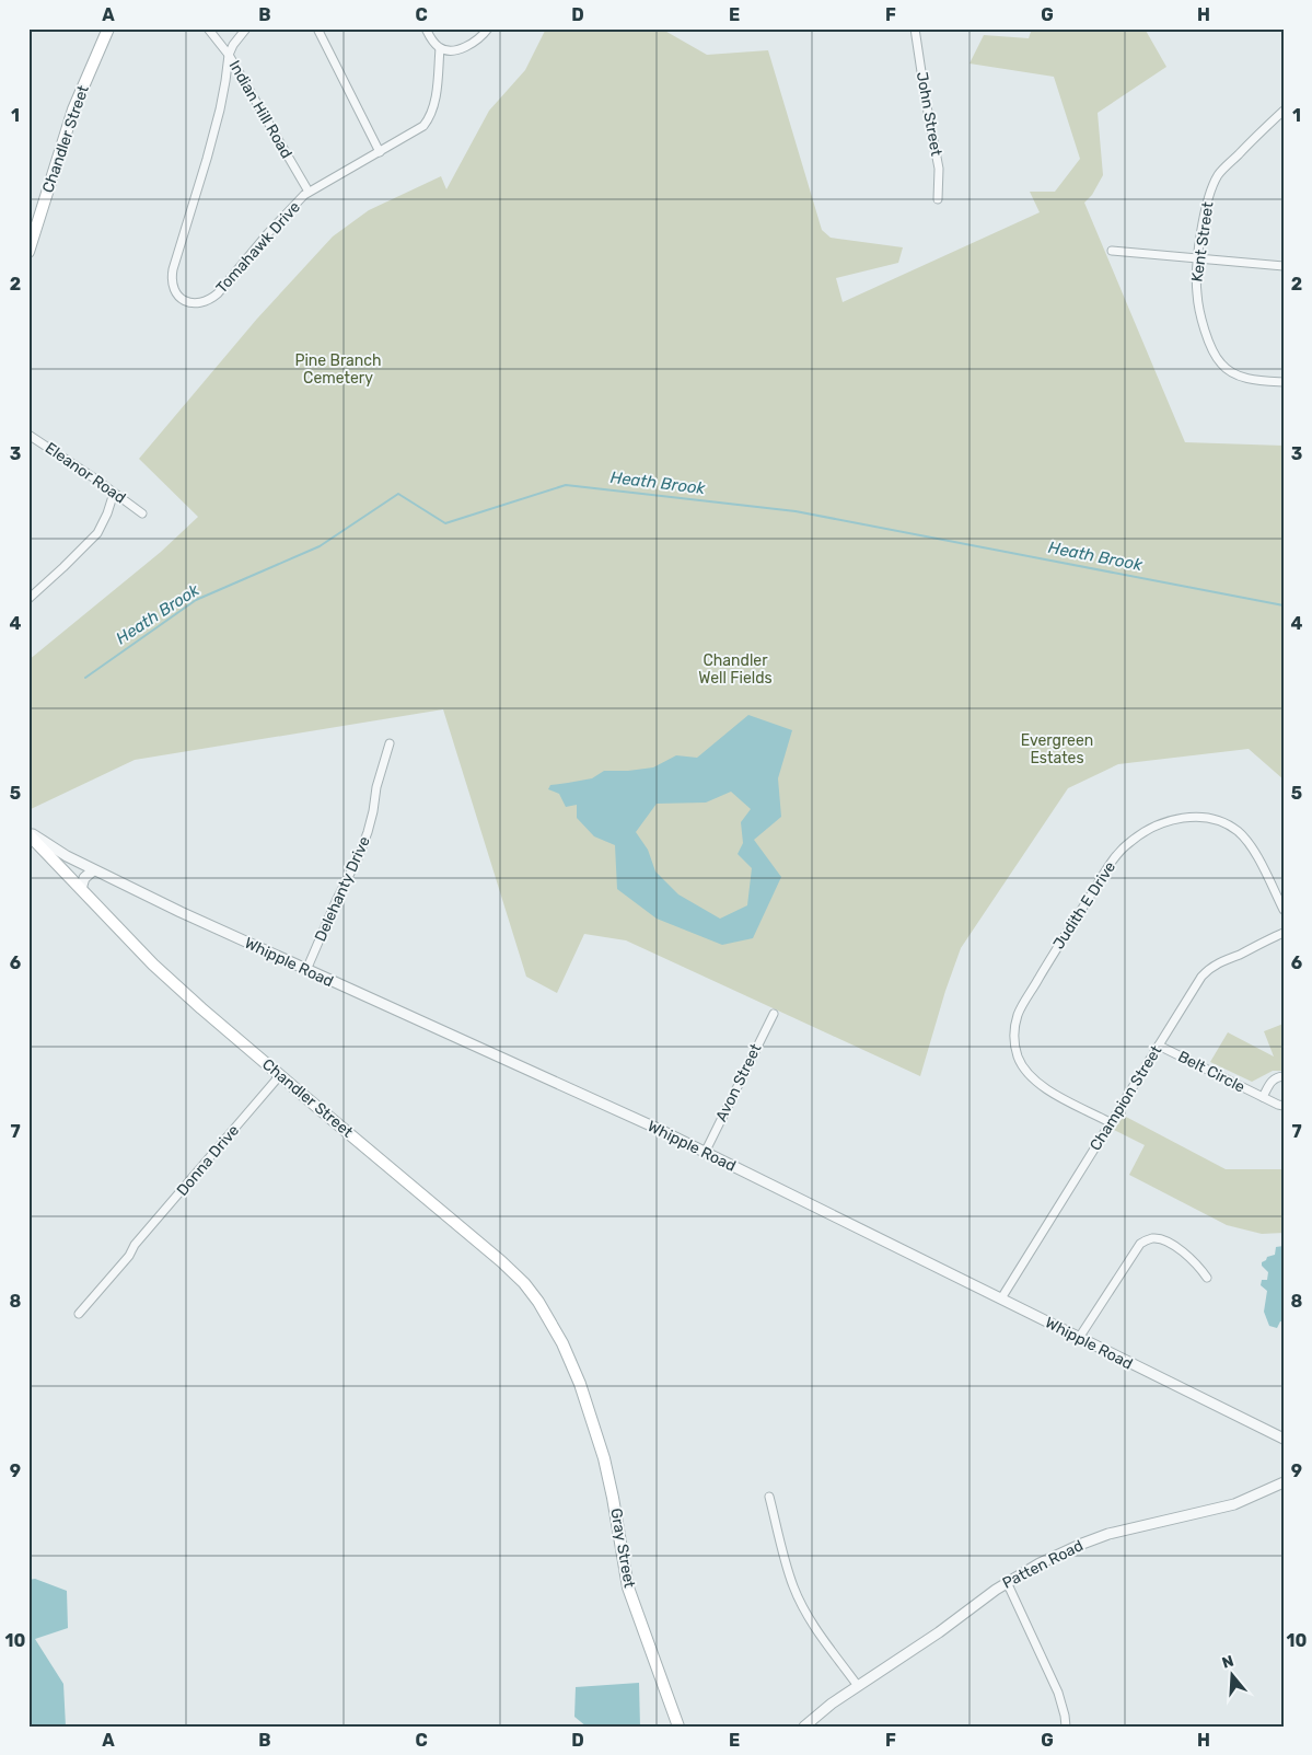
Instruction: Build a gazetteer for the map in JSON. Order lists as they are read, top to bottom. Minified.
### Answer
{"streets":{"main road":["Chandler Street","Gray Street"],"street":["Indian Hill Road","John Street","Kent Street","Tomahawk Drive","Eleanor Road","Delehanty Drive","Judith E Drive","Whipple Road","Belt Circle","Avon Street","Champion Street","Donna Drive","Patten Road"]},"crossings":[["Indian Hill Road","Tomahawk Drive"],["Chandler Street","Donna Drive"],["Chandler Street","Gray Street"],["Delehanty Drive","Whipple Road"],["Judith E Drive","Champion Street"],["Whipple Road","Avon Street"],["Whipple Road","Champion Street"],["Belt Circle","Champion Street"]],"water":["Heath Brook"],"parks":["Pine Branch Cemetery","Chandler Well Fields","Evergreen Estates"],"north":"top","grid":{"columns":["A","B","C","D","E","F","G","H"],"rows":["1","2","3","4","5","6","7","8","9","10"]}}
